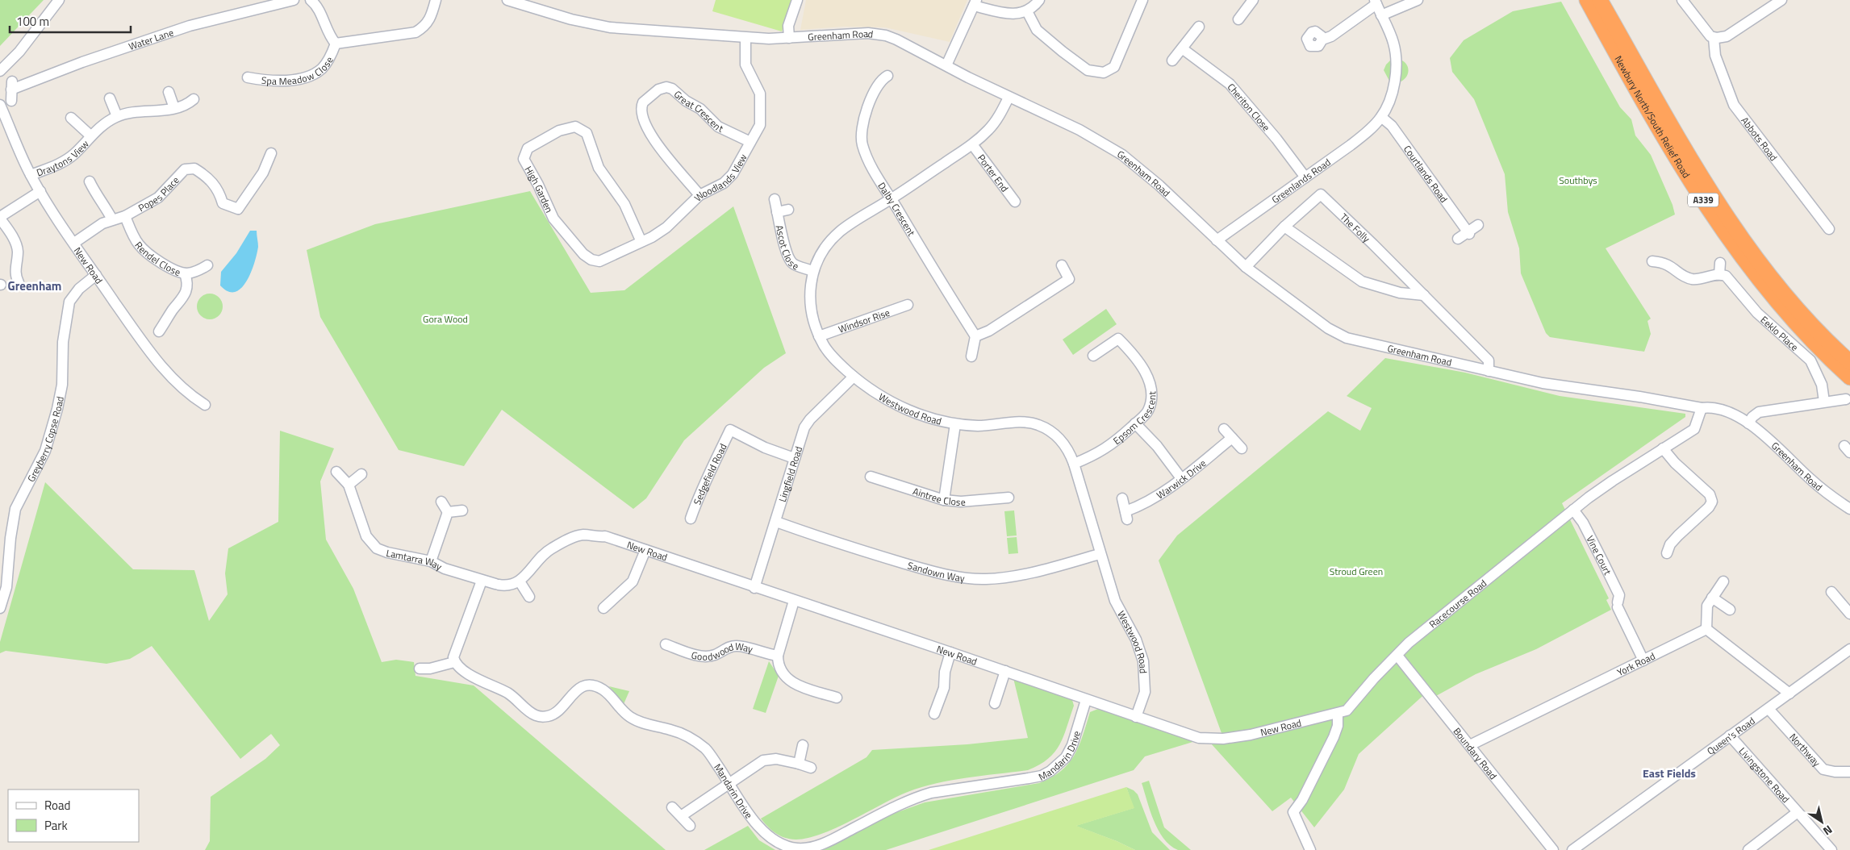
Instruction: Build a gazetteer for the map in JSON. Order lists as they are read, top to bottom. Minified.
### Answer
{"streets":{"highway":["Newbury North/South Relief Road","A339"],"street":["Greenham Road","Water Lane","Spa Meadow Close","Cheriton Close","Great Crescent","Abbots Road","Draytons View","Porter End","Courtlands Road","Woodlands View","Greenlands Road","High Garden","Popes Place","Dalby Crescent","The Folly","Ascot Close","Rendel Close","New Road","Windsor Rise","Eeklo Place","Westwood Road","Epsom Crescent","Greyberry Copse Road","Sedgefield Road","Lingfield Road","Warwick Drive","Aintree Close","Vine Court","Lamtarra Way","Sandown Way","Racecourse Road","Goodwood Way","York Road","Queen's Road","Northway","Mandarin Drive","Boundary Road","Livingstone Road"]},"crossings":[["Greenham Road","Woodlands View"],["Greenham Road","Greenlands Road"],["Greenham Road","The Folly"],["Greenham Road","Westwood Road"],["Greenham Road","Racecourse Road"],["Cheriton Close","Greenlands Road"],["Great Crescent","Woodlands View"],["Draytons View","New Road"],["Porter End","Westwood Road"],["Courtlands Road","Greenlands Road"],["Woodlands View","High Garden"],["Popes Place","Rendel Close"],["Popes Place","New Road"],["Dalby Crescent","Westwood Road"],["Ascot Close","Westwood Road"],["New Road","Westwood Road"],["New Road","Greyberry Copse Road"],["New Road","Lingfield Road"],["New Road","Lamtarra Way"],["New Road","Racecourse Road"],["New Road","Mandarin Drive"],["Windsor Rise","Westwood Road"],["Westwood Road","Epsom Crescent"],["Westwood Road","Lingfield Road"],["Westwood Road","Sandown Way"],["Sedgefield Road","Lingfield Road"],["Lingfield Road","Sandown Way"],["Vine Court","Racecourse Road"],["Vine Court","York Road"],["Racecourse Road","Boundary Road"],["York Road","Boundary Road"],["Queen's Road","Northway"],["Queen's Road","Livingstone Road"]],"districts":["Greenham","East Fields"],"parks":["Southbys","Gora Wood","Stroud Green"],"legend":["Road","Park"],"scale_bar":"100 m","north":"bottom right"}
